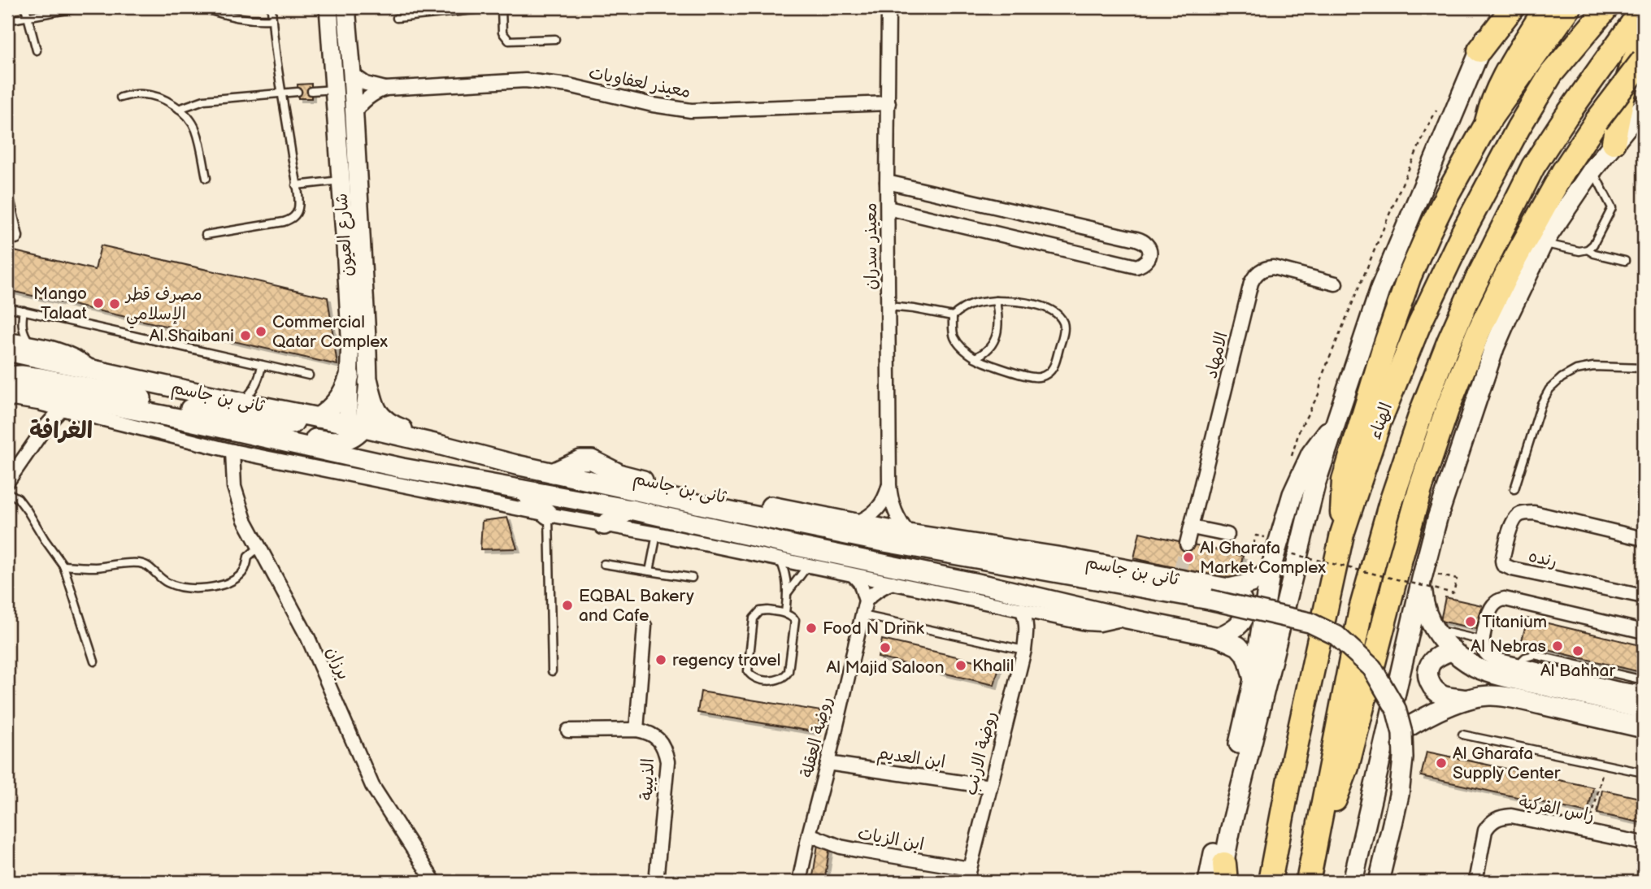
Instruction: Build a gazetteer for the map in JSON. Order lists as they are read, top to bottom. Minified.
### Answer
{"streets":{"highway":["الهناء"],"main road":["ثانى بن جاسم"],"street":["معيذر لعفاويات","شارع العيون","معيذر سدران","الامهاد","رنده","برزان","روضة العقلة","روضة الارنب","ابن العديم","الذيبية","راس الفركية","ابن الزيات"]},"crossings":[["معيذر لعفاويات","شارع العيون"],["معيذر لعفاويات","معيذر سدران"],["شارع العيون","ثانى بن جاسم"],["معيذر سدران","ثانى بن جاسم"],["ثانى بن جاسم","برزان"],["ثانى بن جاسم","روضة الارنب"],["روضة العقلة","ابن العديم"],["روضة العقلة","ابن الزيات"],["روضة الارنب","ابن العديم"],["روضة الارنب","ابن الزيات"]],"districts":["الغرافة"],"places":["Mango Talaat","مصرف قطر الإسلامي","Commercial Qatar Complex","Al Shaibani","Al Gharafa Market Complex","EQBAL Bakery and Cafe","Titanium","Food N Drink","Al Nebras","Al Majid Saloon","Al Bahhar","regency travel","Khalil","Al Gharafa Supply Center"]}
